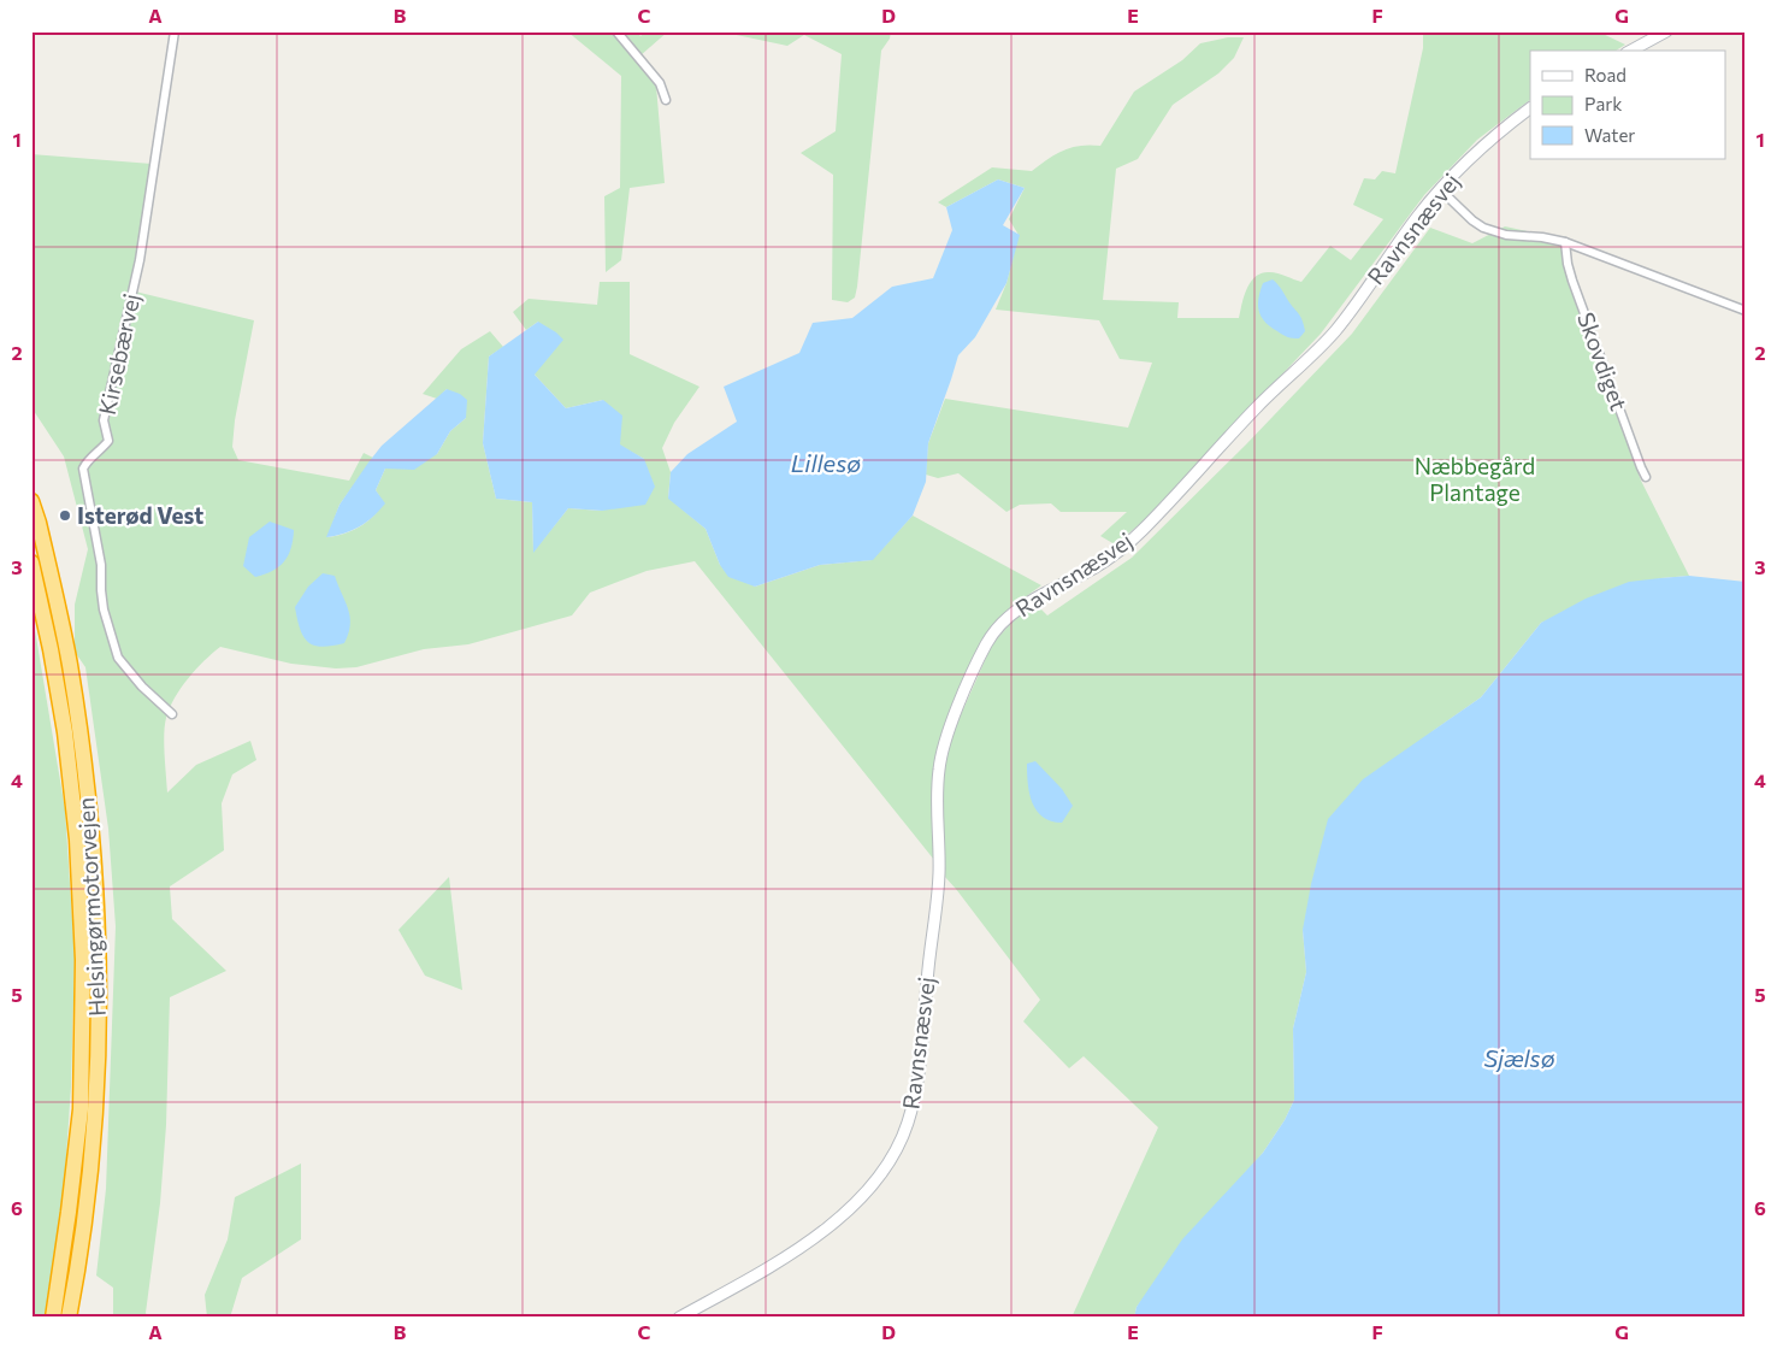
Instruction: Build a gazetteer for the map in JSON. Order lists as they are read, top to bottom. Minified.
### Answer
{"streets":{"highway":["Helsingørmotorvejen"],"main road":["Ravnsnæsvej"],"street":["Kirsebærvej","Skovdiget"]},"water":["Lillesø","Sjælsø"],"parks":["Næbbegård Plantage"],"places":["Isterød Vest"],"legend":["Road","Park","Water"],"grid":{"columns":["A","B","C","D","E","F","G"],"rows":["1","2","3","4","5","6"]}}
